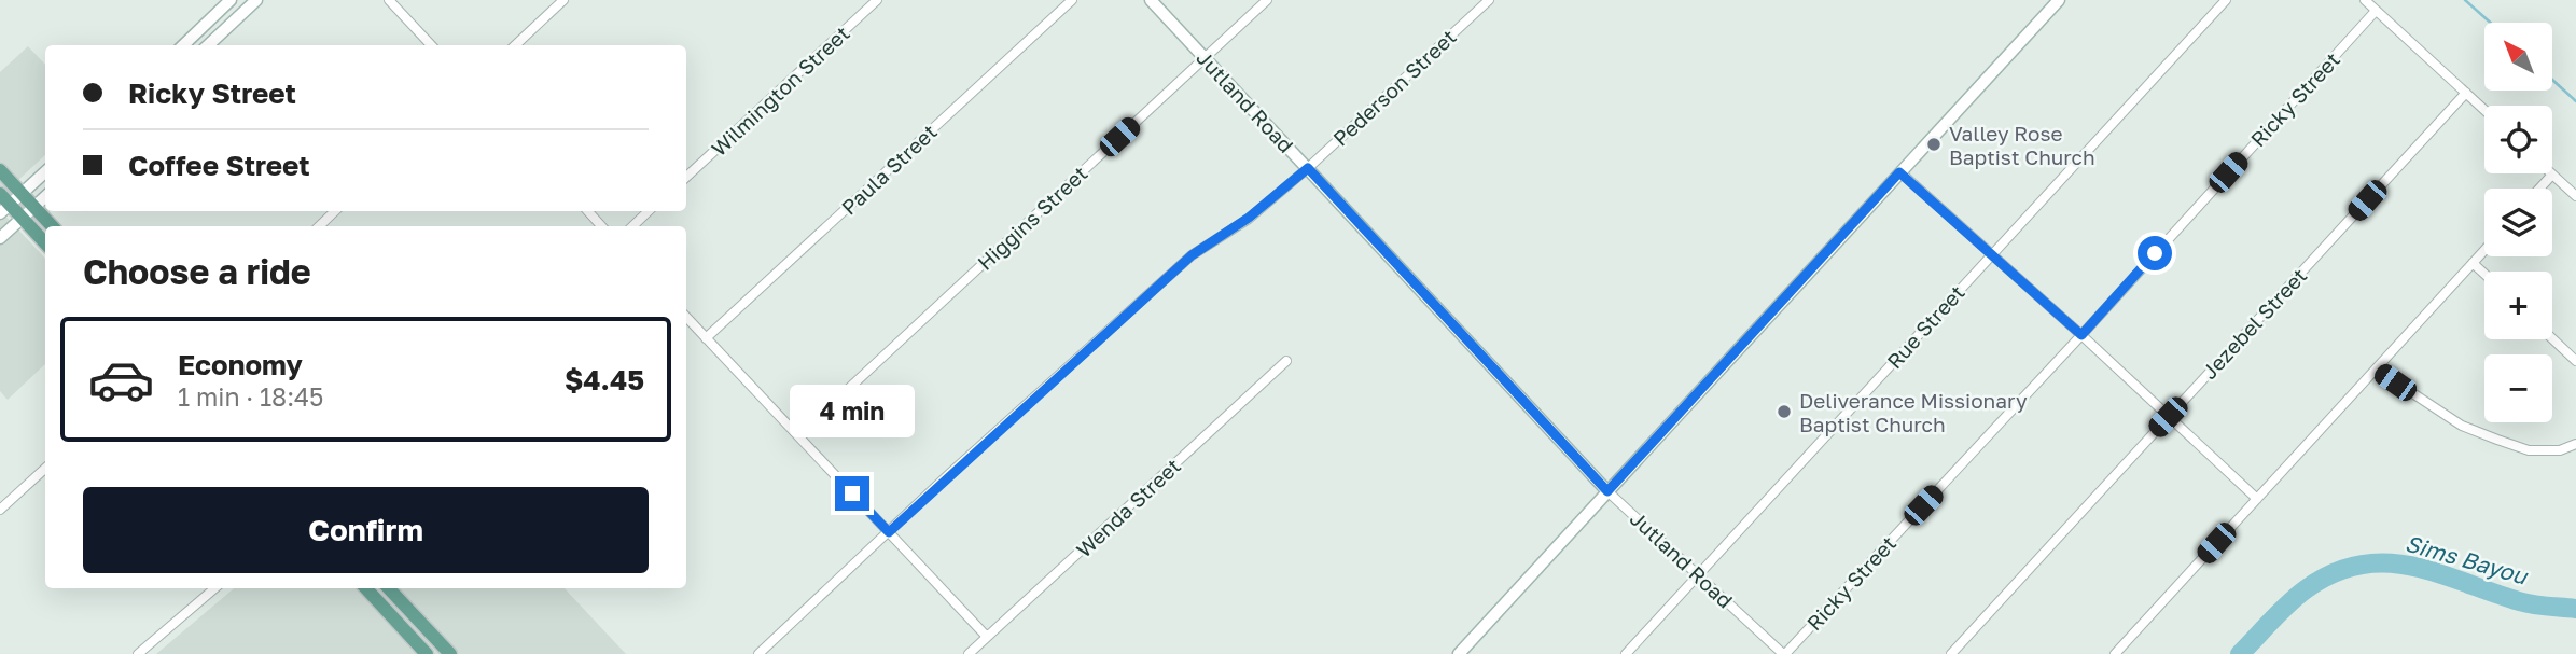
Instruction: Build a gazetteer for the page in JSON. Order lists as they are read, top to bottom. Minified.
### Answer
{"streets":{"street":["Pederson Street","Wilmington Street","Ricky Street","Jutland Road","Paula Street","Higgins Street","Jezebel Street","Rue Street","Wenda Street"]},"crossings":[["Pederson Street","Jutland Road"],["Ricky Street","Jutland Road"],["Jutland Road","Higgins Street"],["Jutland Road","Rue Street"]],"water":["Sims Bayou"],"places":["Valley Rose Baptist Church","Deliverance Missionary Baptist Church"],"north":"top left","page":{"map_buttons":["+","−"],"banner":["Ricky Street","Coffee Street"],"heading":"Choose a ride","list":[{"name":"Economy","note":"1 min · 18:45","value":"$4.45"}],"bubble":"4 min","buttons":"Confirm"}}
